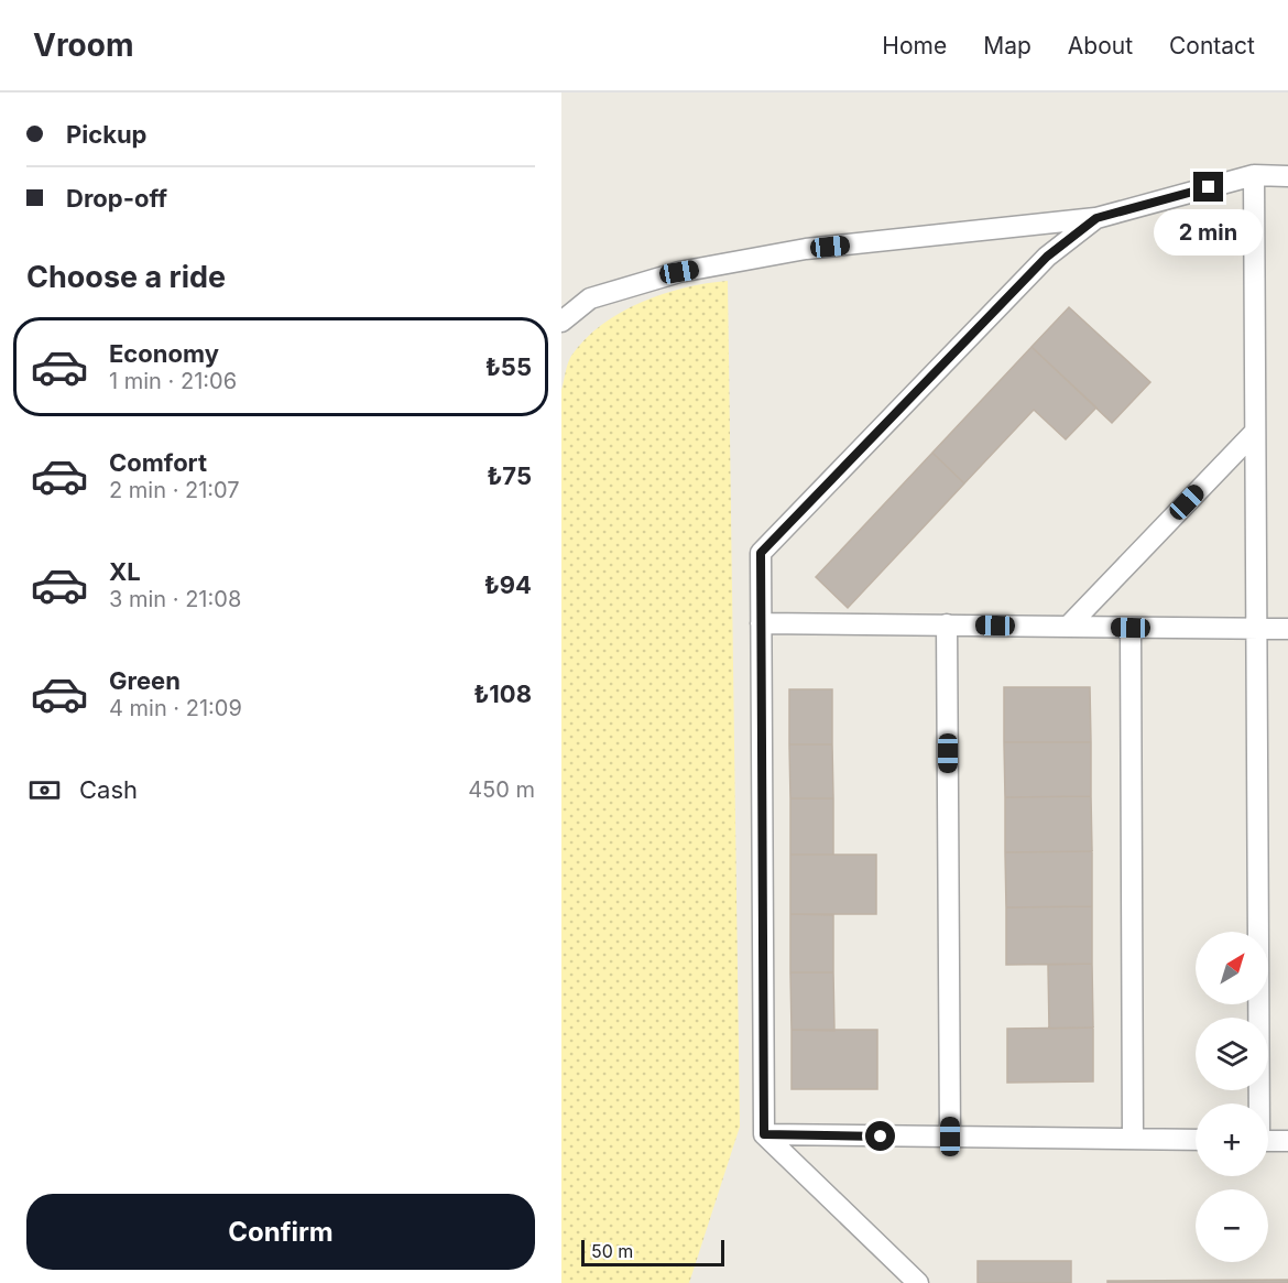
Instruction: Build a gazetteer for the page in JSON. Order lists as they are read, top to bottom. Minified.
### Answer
{"scale_bar":"50 m","north":"top right","page":{"header":"Vroom","nav":["Home","Map","About","Contact"],"banner":["Pickup","Drop-off"],"bubble":"2 min","heading":"Choose a ride","list":[{"name":"Economy","note":"1 min · 21:06","value":"₺55"},{"name":"Comfort","note":"2 min · 21:07","value":"₺75"},{"name":"XL","note":"3 min · 21:08","value":"₺94"},{"name":"Green","note":"4 min · 21:09","value":"₺108"}],"pay":["Cash","450 m"],"map_buttons":["+","−"],"buttons":"Confirm","scale":"50 m"}}
